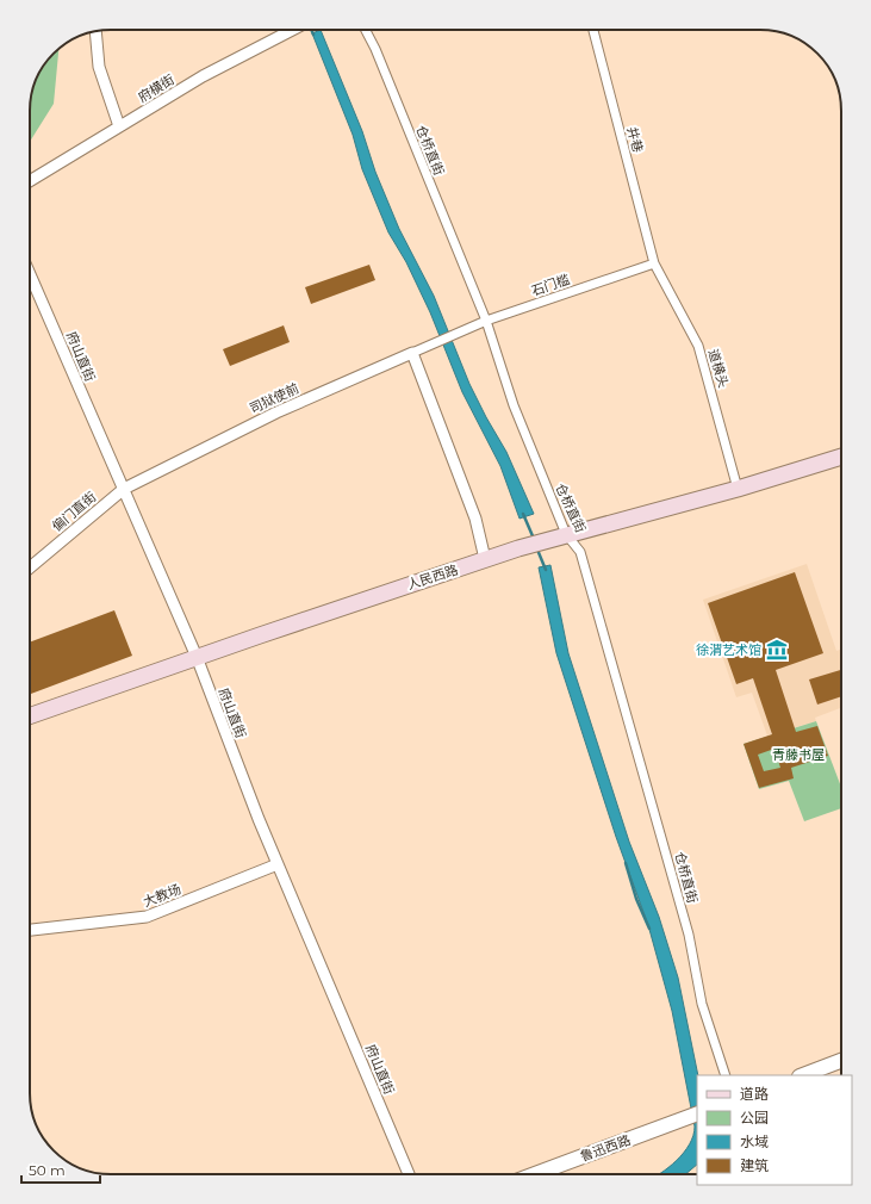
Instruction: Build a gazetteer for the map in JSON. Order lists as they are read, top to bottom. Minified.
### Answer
{"streets":{"main road":["人民西路"],"street":["府横街","井巷","仓桥直街","石门槛","府山直街","道横头","司狱使前","偏门直街","大教场","鲁迅西路"]},"crossings":[["井巷","石门槛"],["井巷","道横头"],["仓桥直街","石门槛"],["仓桥直街","人民西路"],["石门槛","道横头"],["石门槛","司狱使前"],["府山直街","司狱使前"],["府山直街","偏门直街"],["府山直街","人民西路"],["府山直街","大教场"],["道横头","人民西路"],["司狱使前","偏门直街"]],"parks":["青藤书屋"],"places":{"museum":["徐渭艺术馆"]},"legend":["道路","公园","水域","建筑"],"scale_bar":"50 m"}
